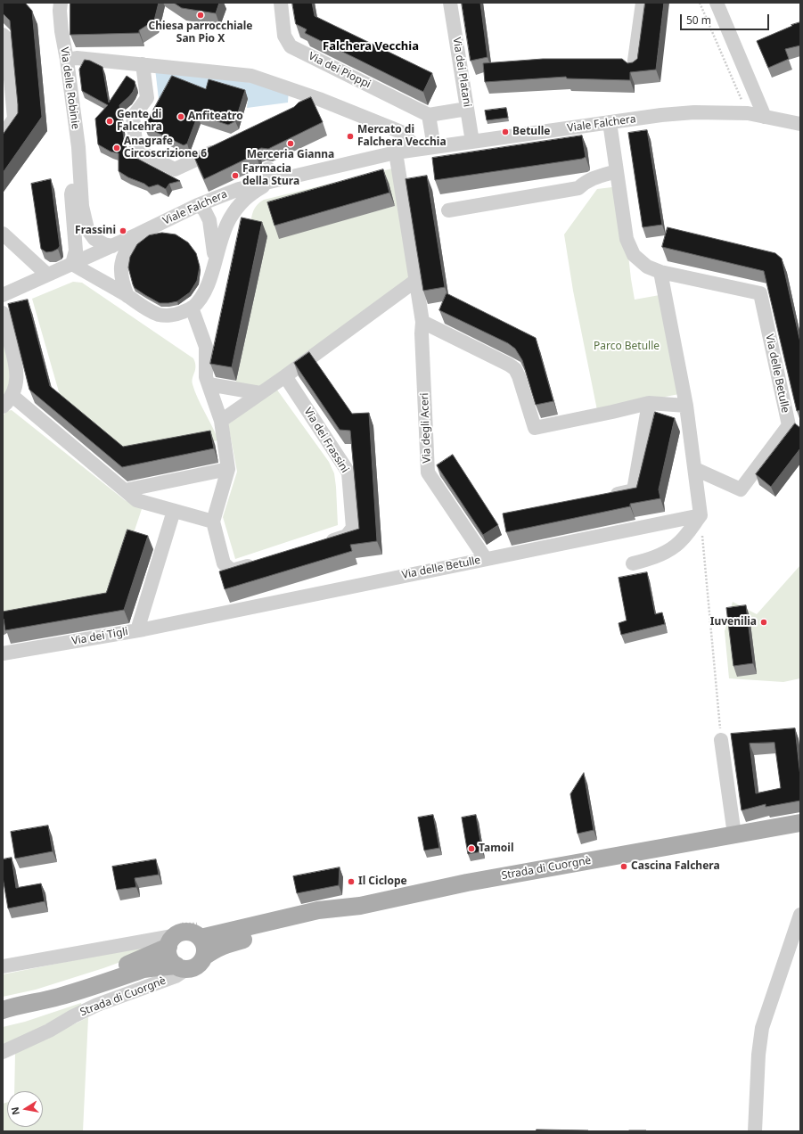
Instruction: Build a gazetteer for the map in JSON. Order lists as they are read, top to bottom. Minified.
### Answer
{"streets":{"main road":["Strada di Cuorgnè"],"street":["Via dei Pioppi","Via dei Platani","Via delle Robinie","Viale Falchera","Via delle Betulle","Via degli Aceri","Via dei Frassini","Via dei Tigli"]},"crossings":[["Via dei Platani","Viale Falchera"],["Via delle Robinie","Viale Falchera"],["Viale Falchera","Via delle Betulle"],["Viale Falchera","Via degli Aceri"],["Via delle Betulle","Via degli Aceri"],["Via delle Betulle","Via dei Tigli"]],"districts":["Falchera Vecchia"],"parks":["Parco Betulle"],"places":["Chiesa parrocchiale San Pio X","Anfiteatro","Gente di Falcehra","Betulle","Mercato di Falchera Vecchia","Merceria Gianna","Anagrafe Circoscrizione 6","Farmacia della Stura","Frassini","Iuvenilia","Tamoil","Cascina Falchera","Il Ciclope"],"scale_bar":"50 m","north":"left"}
